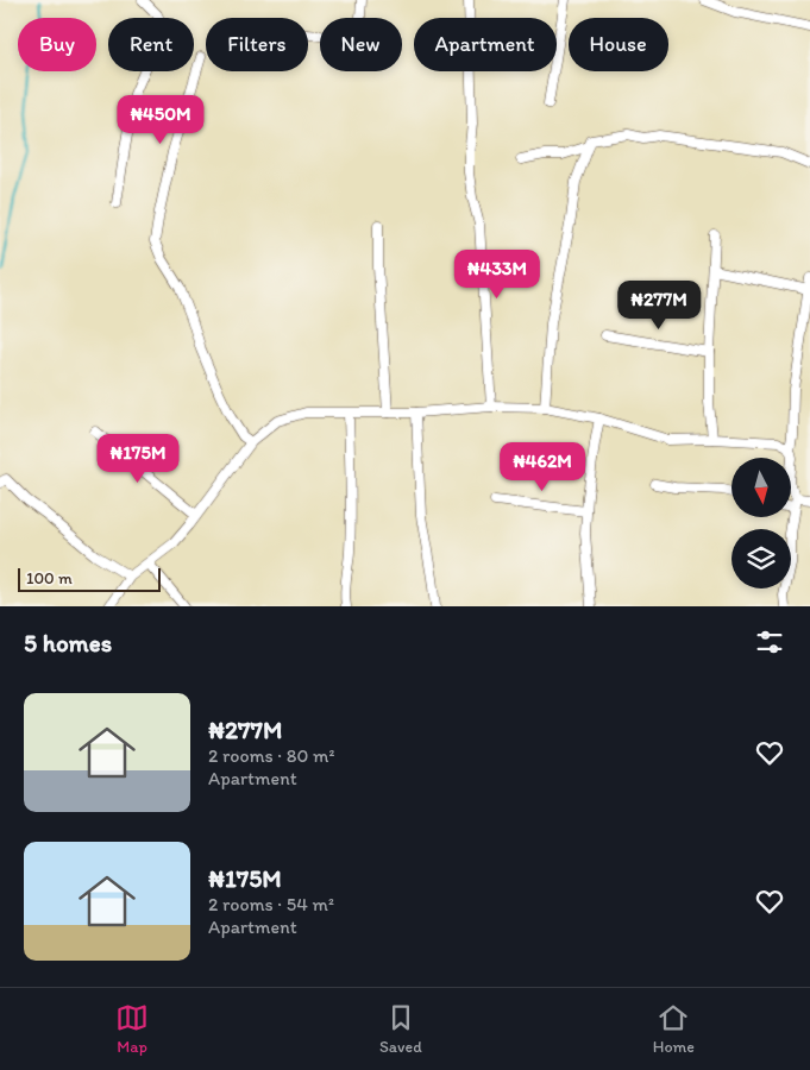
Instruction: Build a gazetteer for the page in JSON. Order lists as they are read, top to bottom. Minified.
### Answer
{"scale_bar":"100 m","north":"bottom","page":{"chip":["Buy","Rent","Filters","New","Apartment","House"],"price":["₦450M","₦433M","₦277M","₦175M","₦462M"],"scale":"100 m","heading":"5 homes","list":[{"name":"₦277M","note":"2 rooms · 80 m² · Apartment"},{"name":"₦175M","note":"2 rooms · 54 m² · Apartment"}],"tabs":["Map","Saved","Home"]}}
